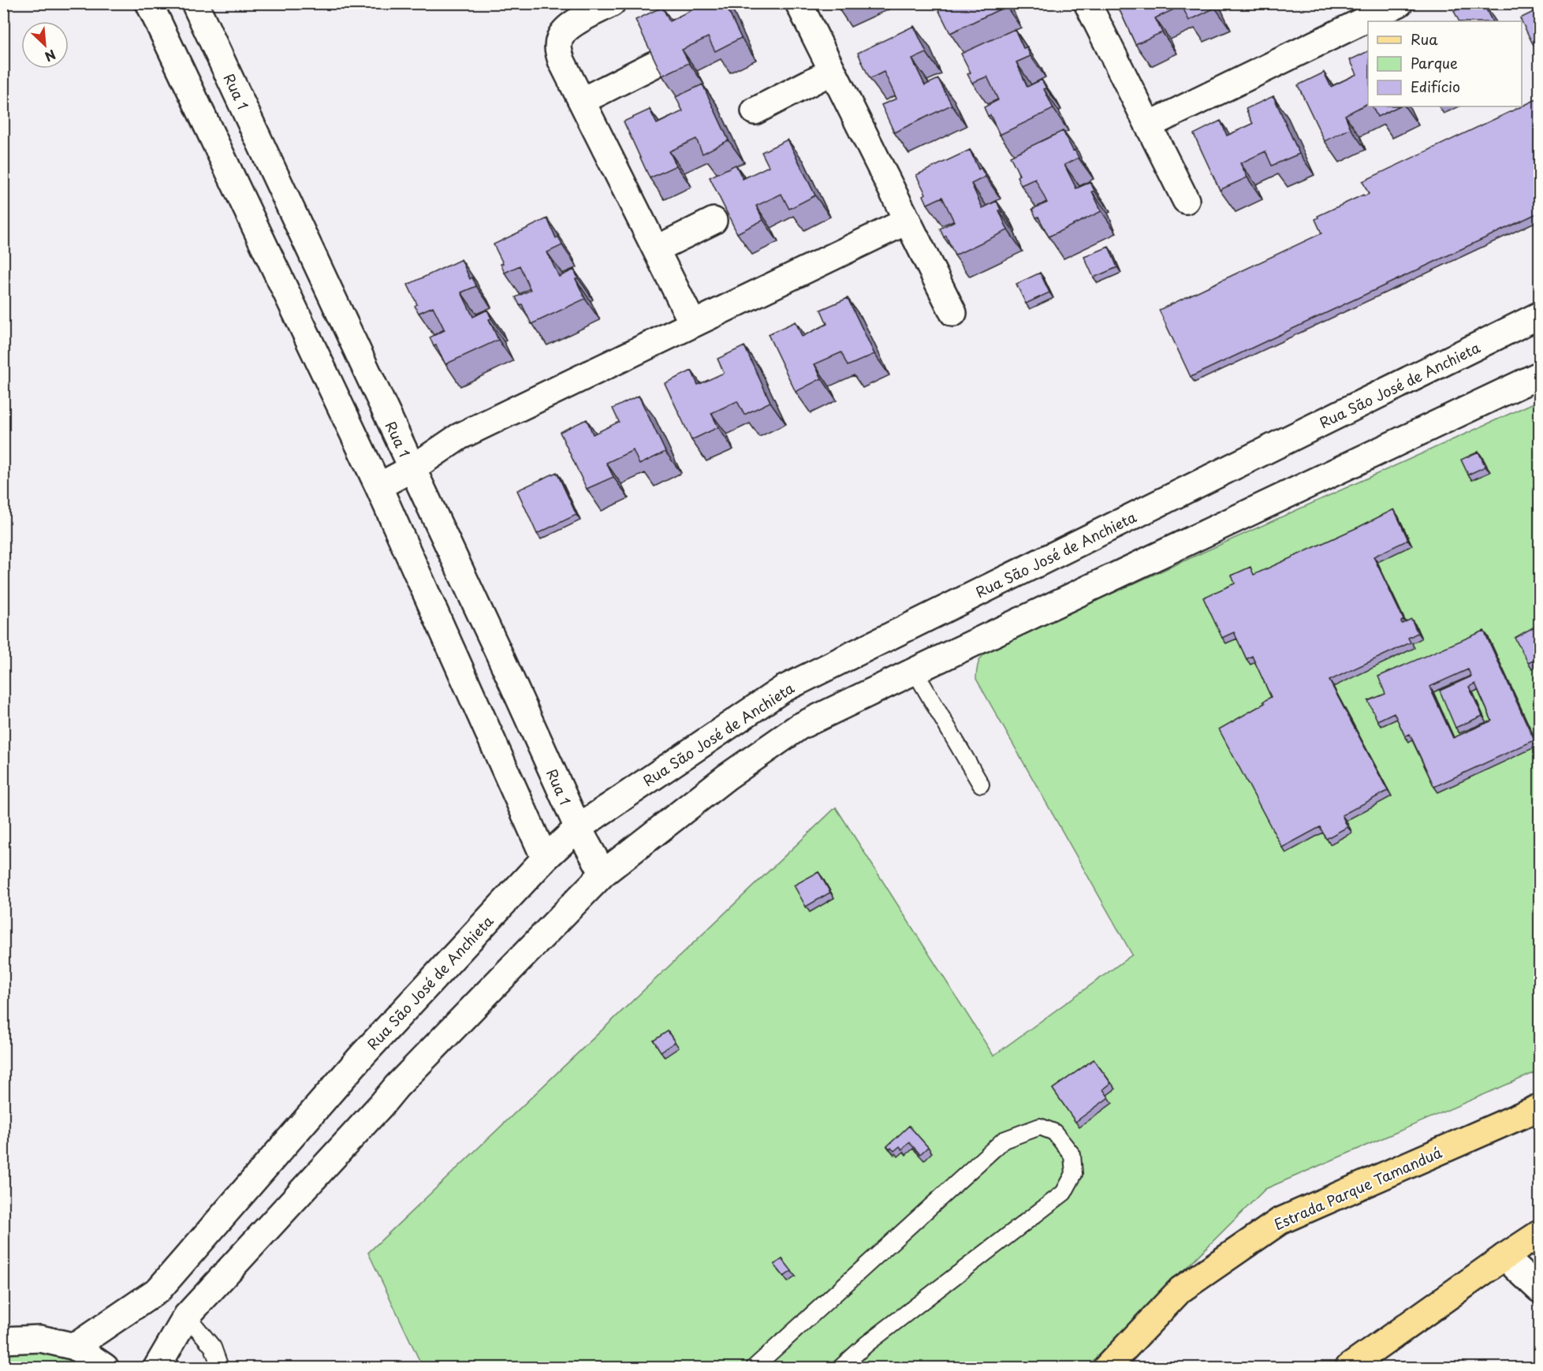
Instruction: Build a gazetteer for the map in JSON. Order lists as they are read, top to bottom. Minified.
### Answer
{"streets":{"main road":["Estrada Parque Tamanduá"],"street":["Rua 1","Rua São José de Anchieta"]},"crossings":[["Rua 1","Rua São José de Anchieta"]],"legend":["Rua","Parque","Edifício"],"north":"bottom right"}
